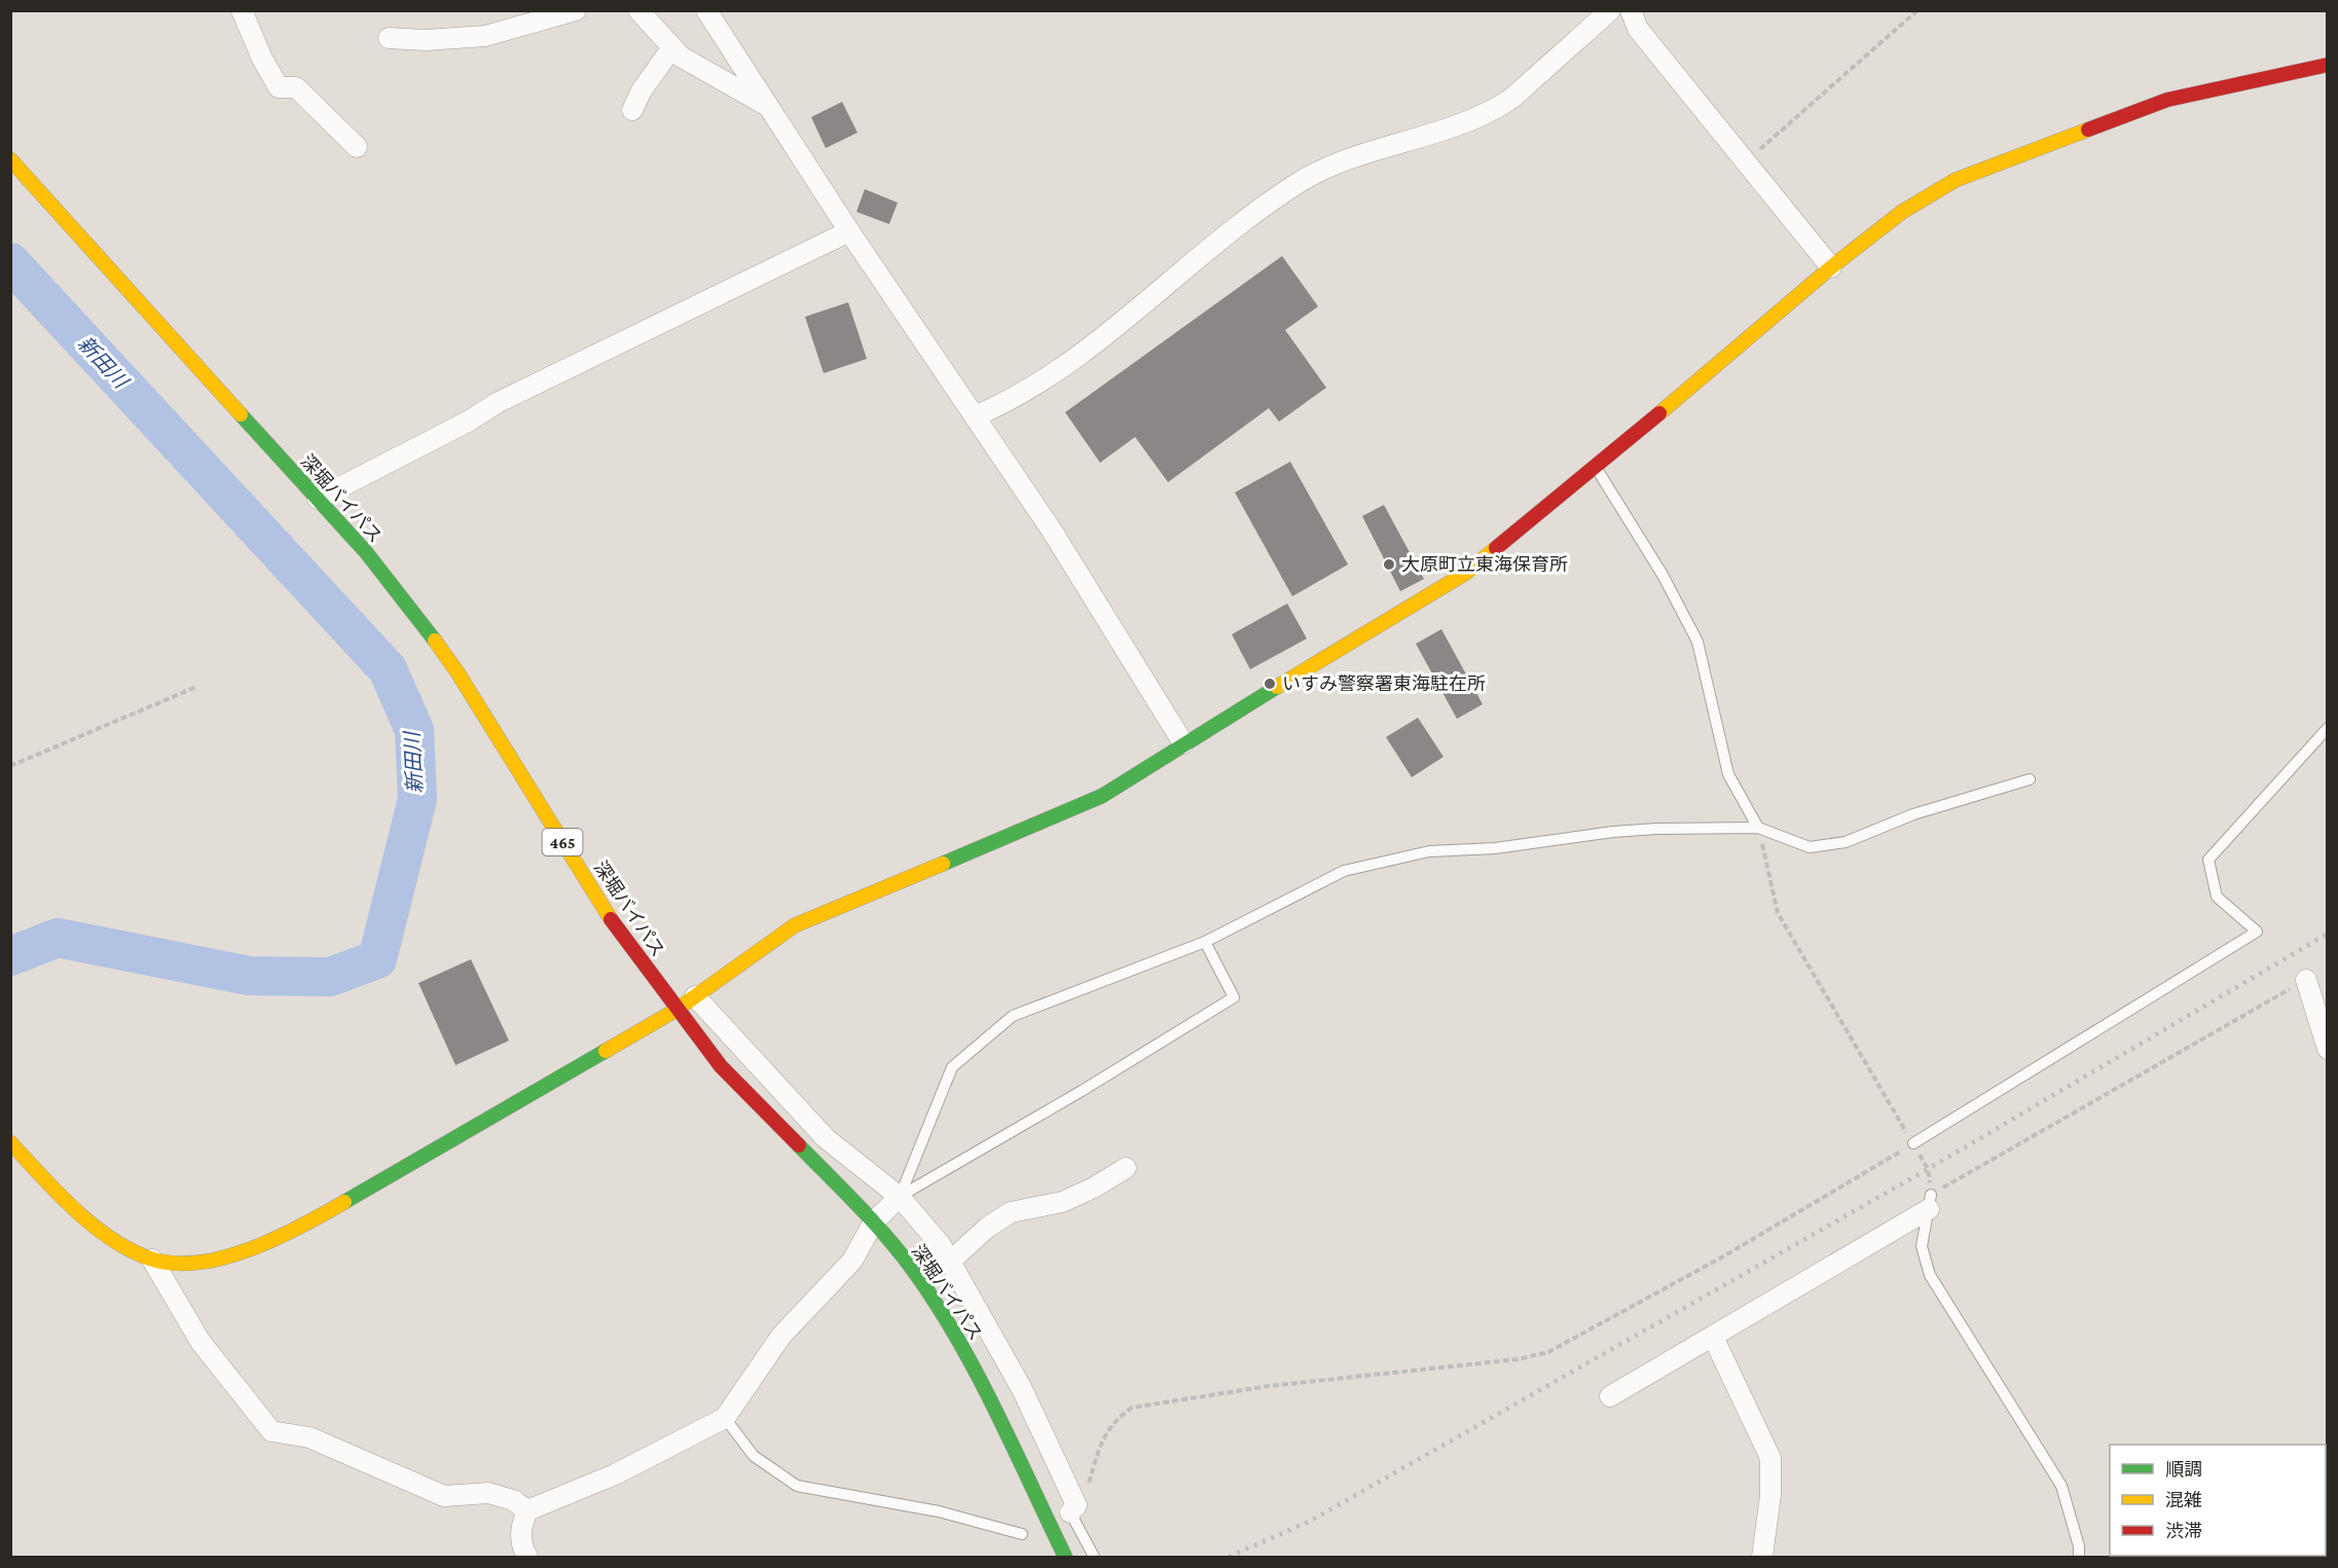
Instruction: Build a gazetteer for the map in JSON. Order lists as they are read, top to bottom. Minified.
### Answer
{"streets":{"main road":["深堀バイパス","465"]},"water":["新田川"],"places":["大原町立東海保育所","いすみ警察署東海駐在所"],"legend":["順調","混雑","渋滞"]}
